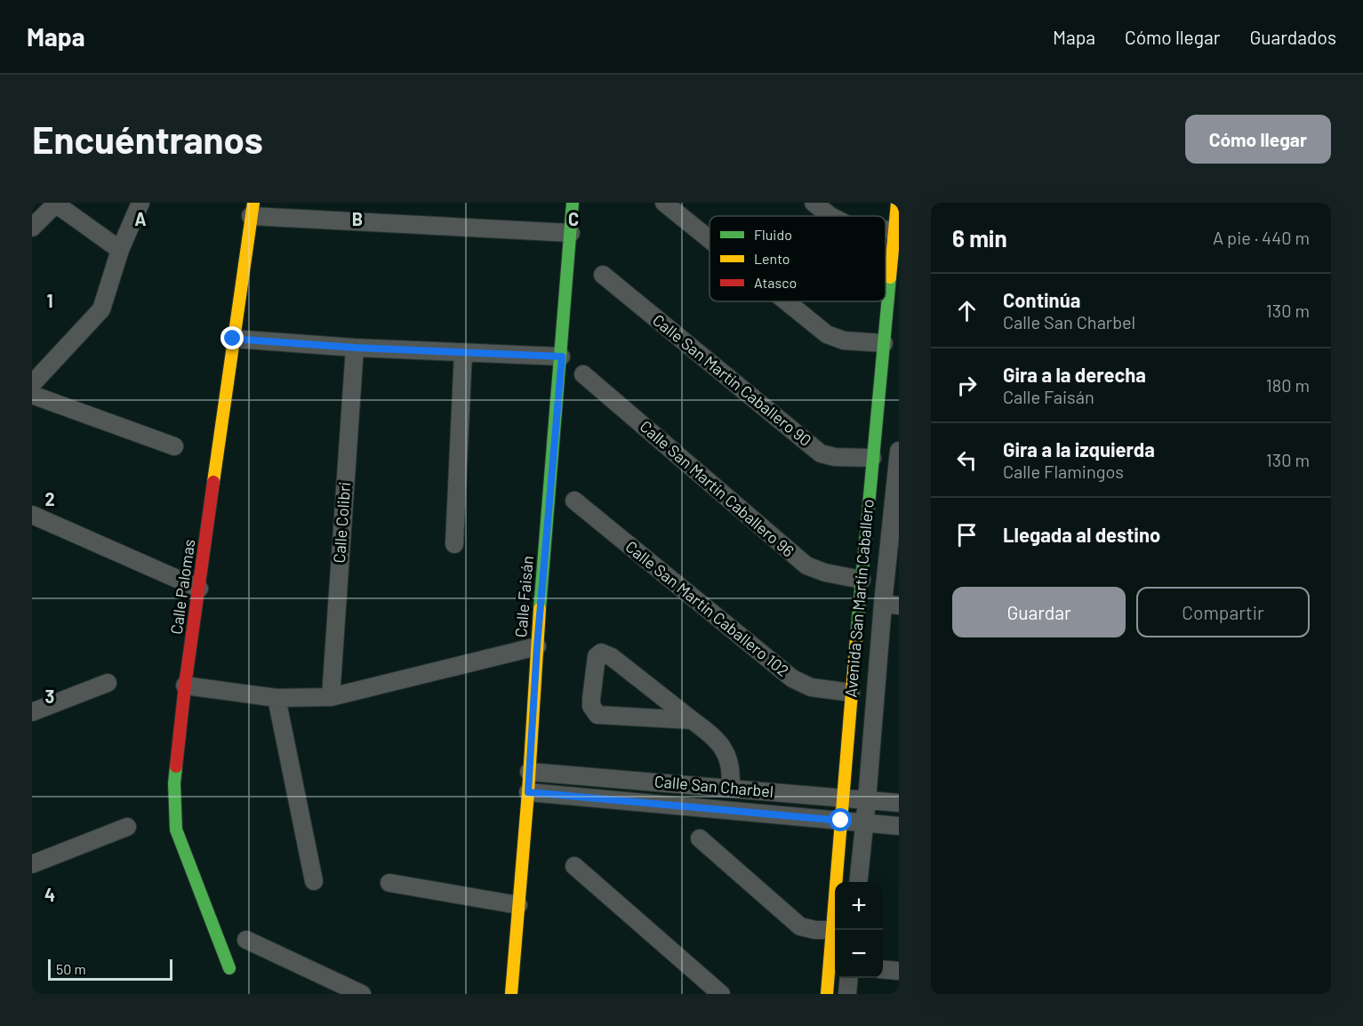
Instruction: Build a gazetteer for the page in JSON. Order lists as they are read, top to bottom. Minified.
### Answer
{"streets":{"street":["Calle San Martín Caballero 90","Calle San Martín Caballero 96","Calle Colibrí","Calle Palomas","Calle Faisán","Avenida San Martín Caballero","Calle San Martín Caballero 102","Calle San Charbel"]},"crossings":[["Calle San Martín Caballero 90","Avenida San Martín Caballero"],["Calle San Martín Caballero 96","Avenida San Martín Caballero"],["Calle Faisán","Calle San Charbel"],["Avenida San Martín Caballero","Calle San Martín Caballero 102"],["Avenida San Martín Caballero","Calle San Charbel"]],"legend":["Fluido","Lento","Atasco"],"scale_bar":"50 m","page":{"header":"Mapa","nav":["Mapa","Cómo llegar","Guardados"],"buttons":["Cómo llegar",["Guardar","Compartir"]],"title":"Encuéntranos","heading":["6 min","A pie · 440 m"],"list":[["Continúa","Calle San Charbel","130 m"],["Gira a la derecha","Calle Faisán","180 m"],["Gira a la izquierda","Calle Flamingos","130 m"],"Llegada al destino"],"map_buttons":["+","−"],"scale":"50 m"},"grid":{"columns":["A","B","C"],"rows":["1","2","3","4"]}}
